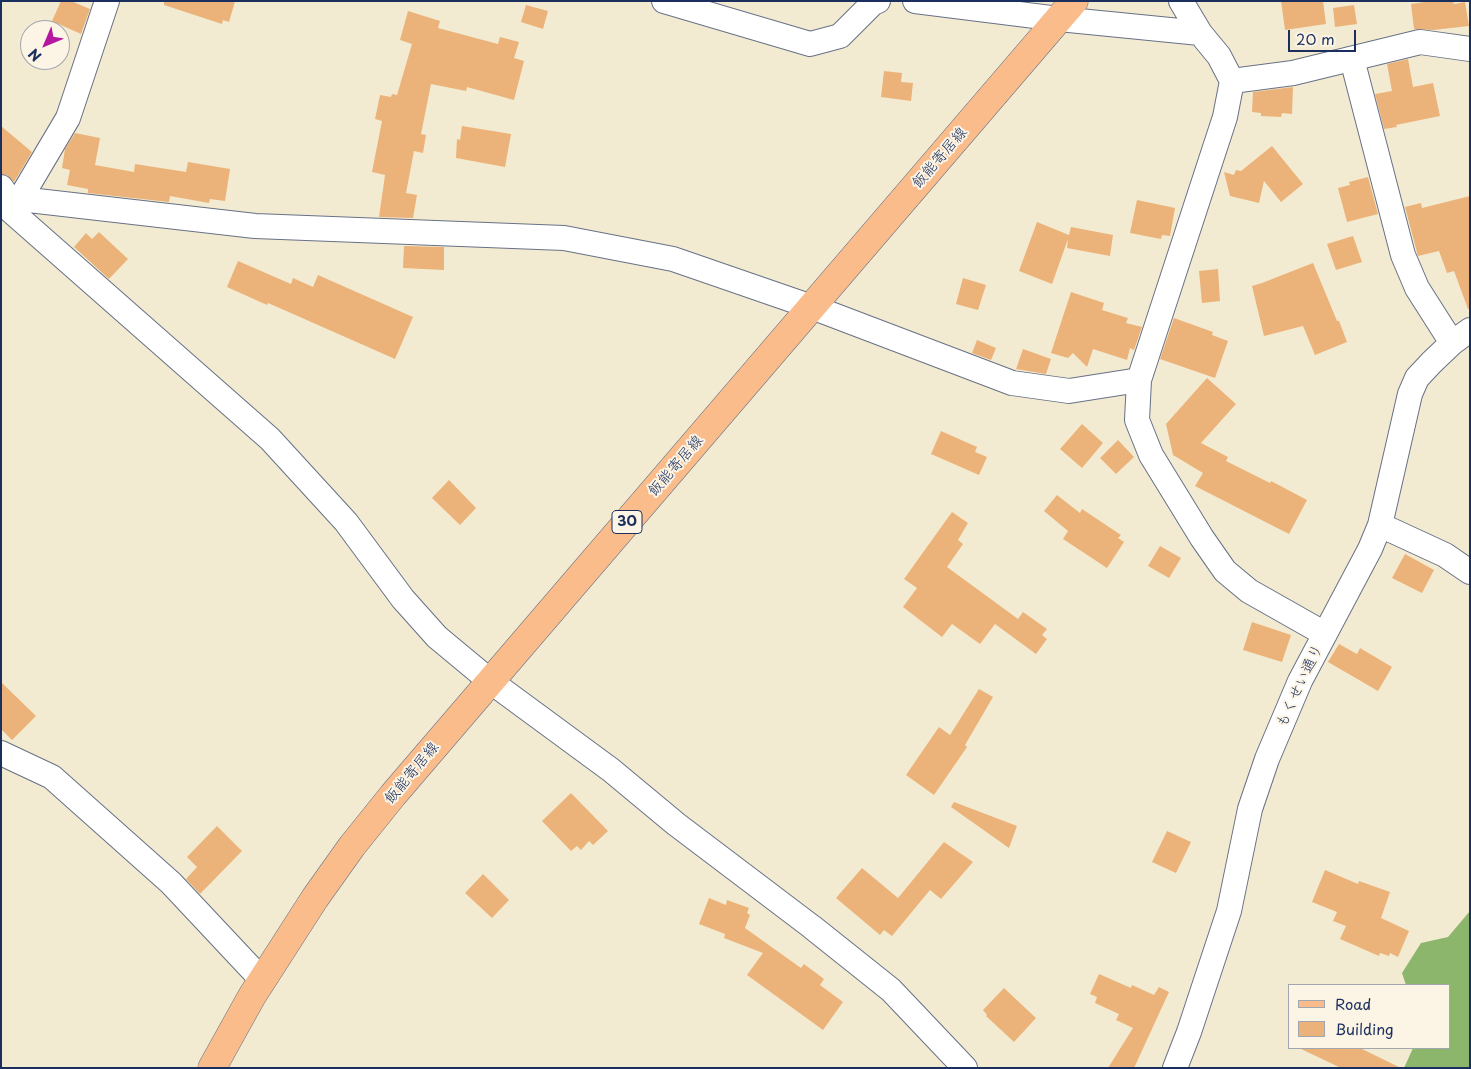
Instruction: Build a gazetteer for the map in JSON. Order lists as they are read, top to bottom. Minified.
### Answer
{"streets":{"main road":["飯能寄居線","30"],"street":["もくせい通り"]},"legend":["Road","Building"],"scale_bar":"20 m","north":"bottom left"}
